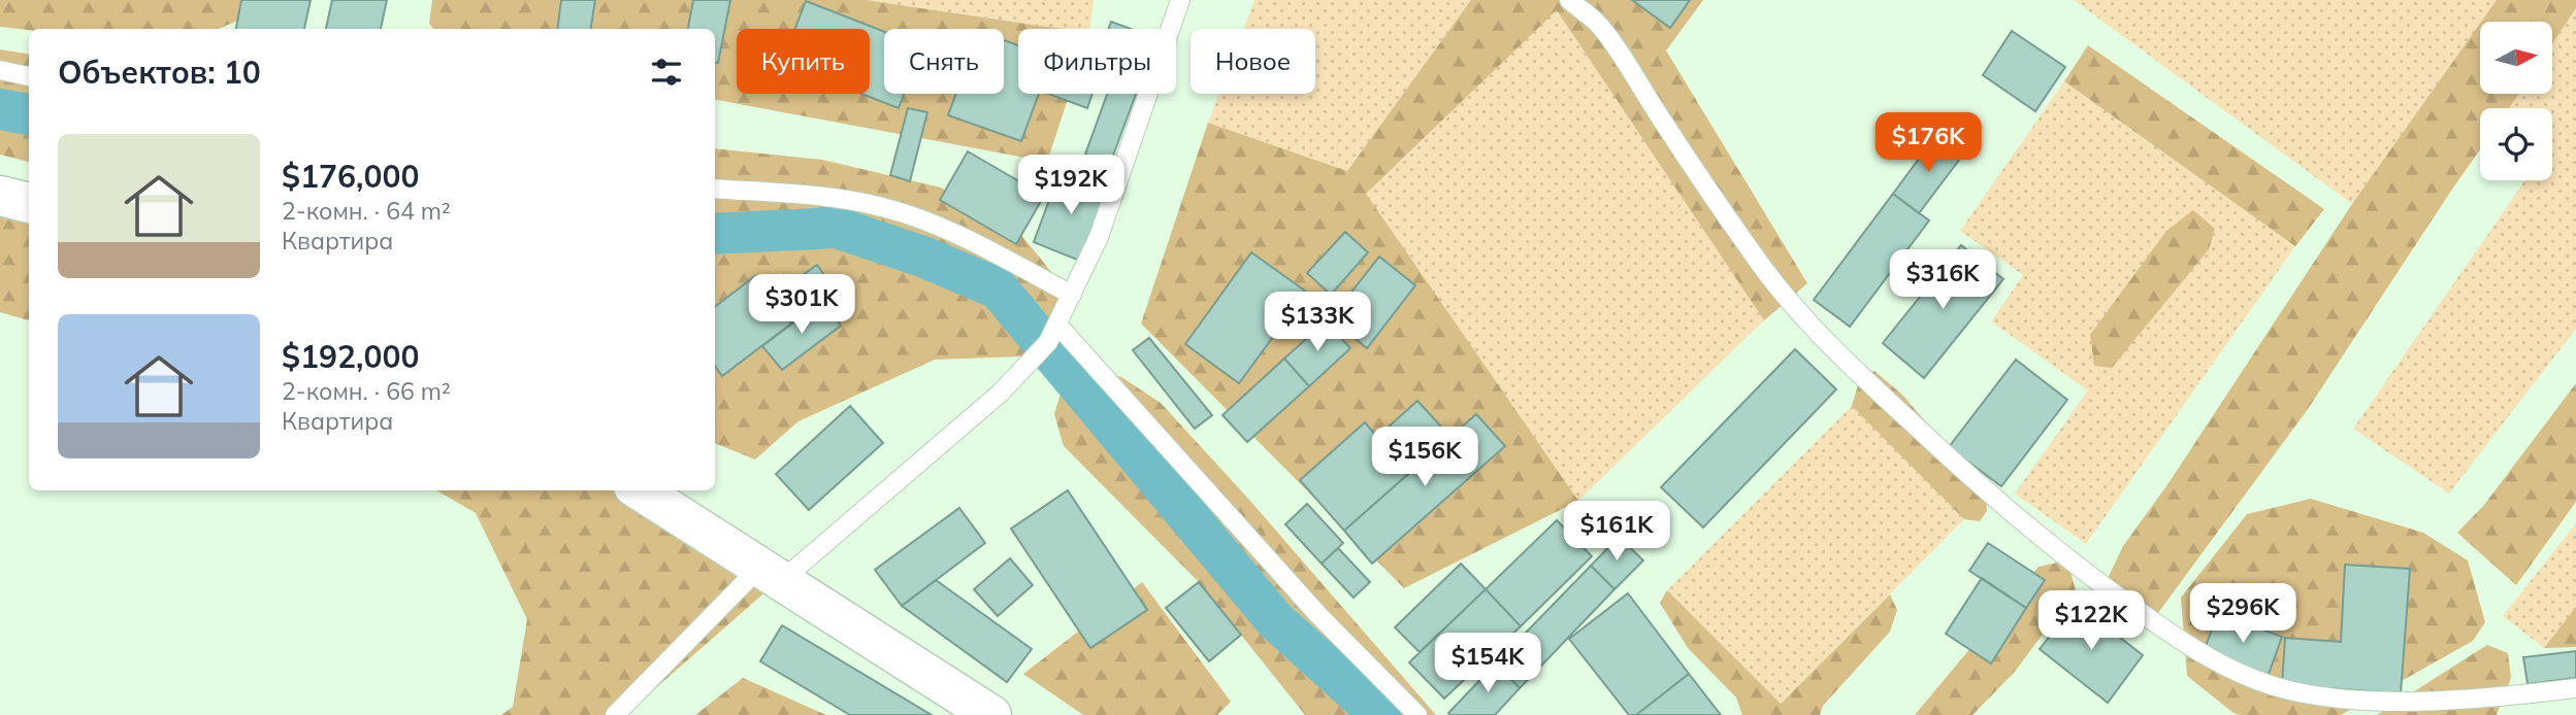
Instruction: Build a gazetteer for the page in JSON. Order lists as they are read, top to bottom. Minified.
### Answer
{"north":"right","page":{"chip":["Купить","Снять","Фильтры","Новое"],"heading":"Объектов: 10","price":["$176K","$192K","$316K","$301K","$133K","$156K","$161K","$296K","$122K","$154K"],"list":[{"name":"$176,000","note":"2-комн. · 64 m² · Квартира"},{"name":"$192,000","note":"2-комн. · 66 m² · Квартира"}]}}
